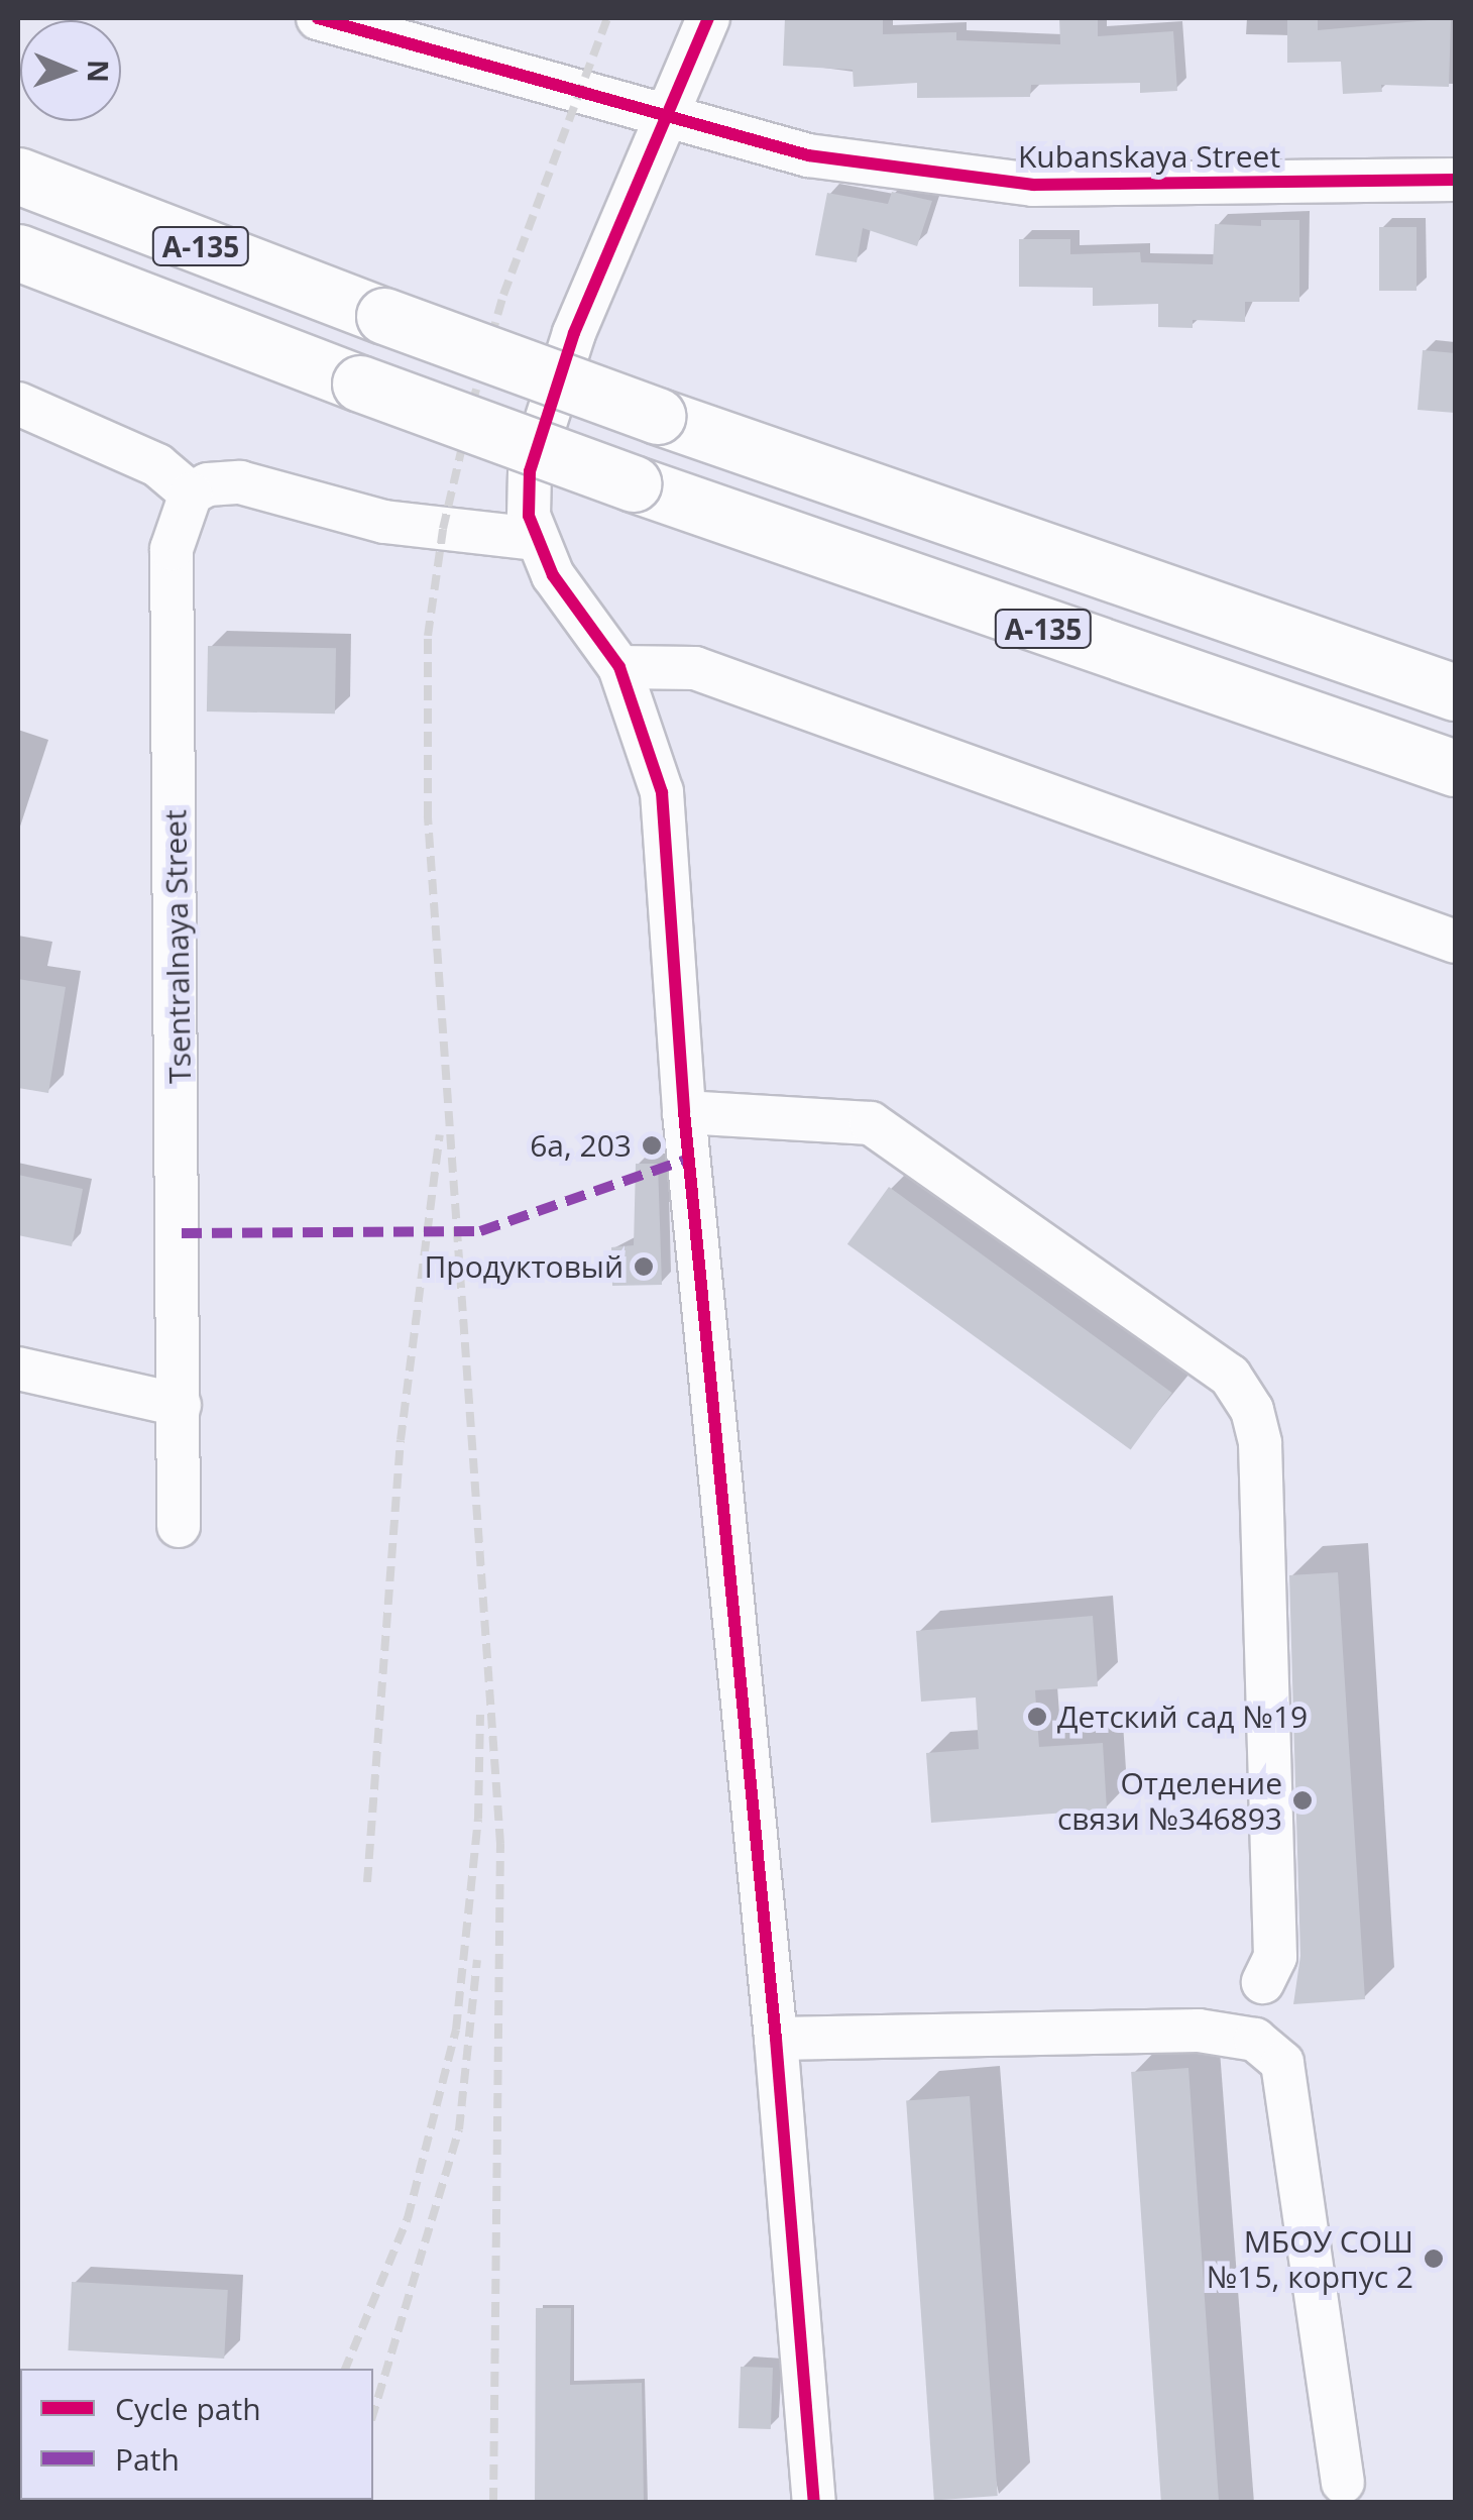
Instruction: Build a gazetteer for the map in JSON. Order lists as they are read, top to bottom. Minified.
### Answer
{"streets":{"highway":["А-135"],"street":["Kubanskaya Street","Tsentralnaya Street"]},"places":["6a, 203","Продуктовый","Детский сад №19","Отделение связи №346893","МБОУ СОШ №15, корпус 2"],"legend":["Cycle path","Path"],"north":"right"}
